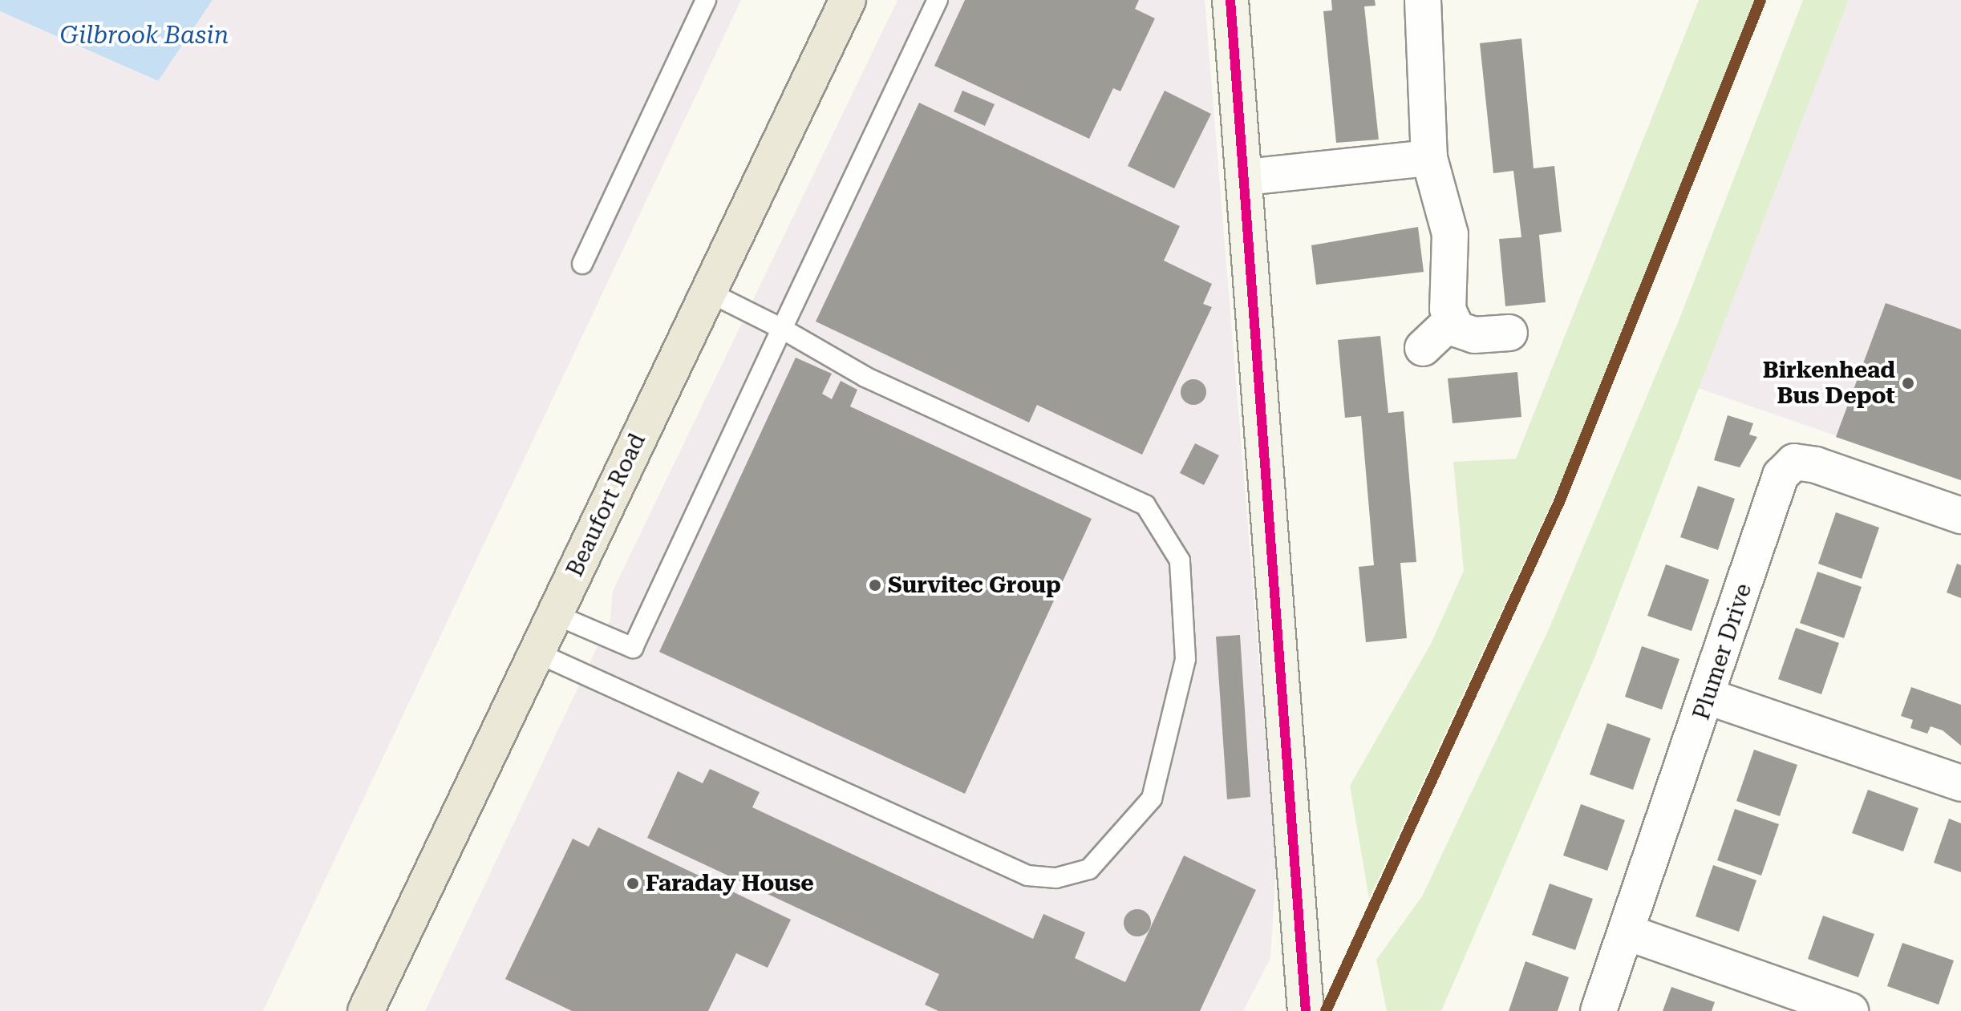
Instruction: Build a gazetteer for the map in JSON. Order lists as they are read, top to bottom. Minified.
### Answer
{"streets":{"main road":["Beaufort Road"],"street":["Plumer Drive"]},"water":["Gilbrook Basin"],"places":["Birkenhead Bus Depot","Survitec Group","Faraday House"]}
